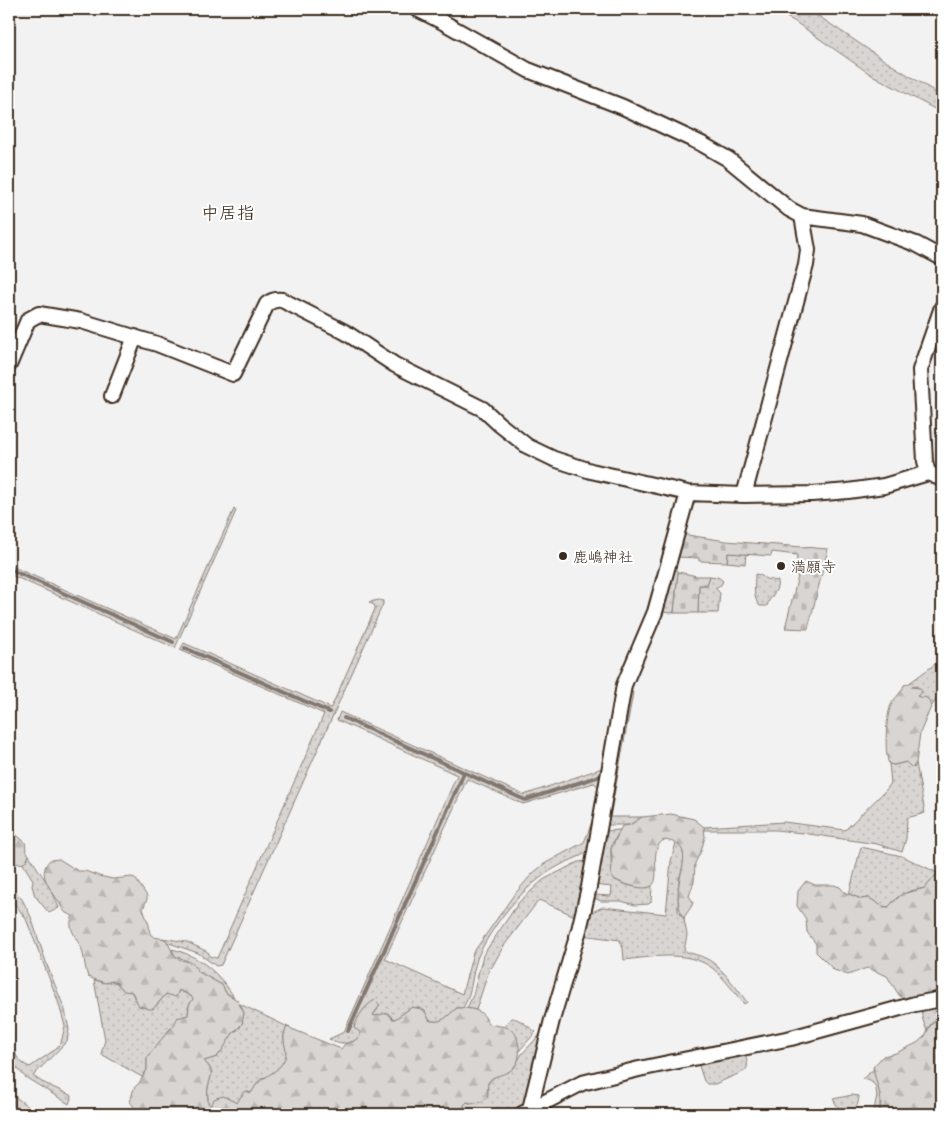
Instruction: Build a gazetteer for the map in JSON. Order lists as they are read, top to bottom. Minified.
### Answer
{"districts":["中居指"],"places":["鹿嶋神社","満願寺"]}
